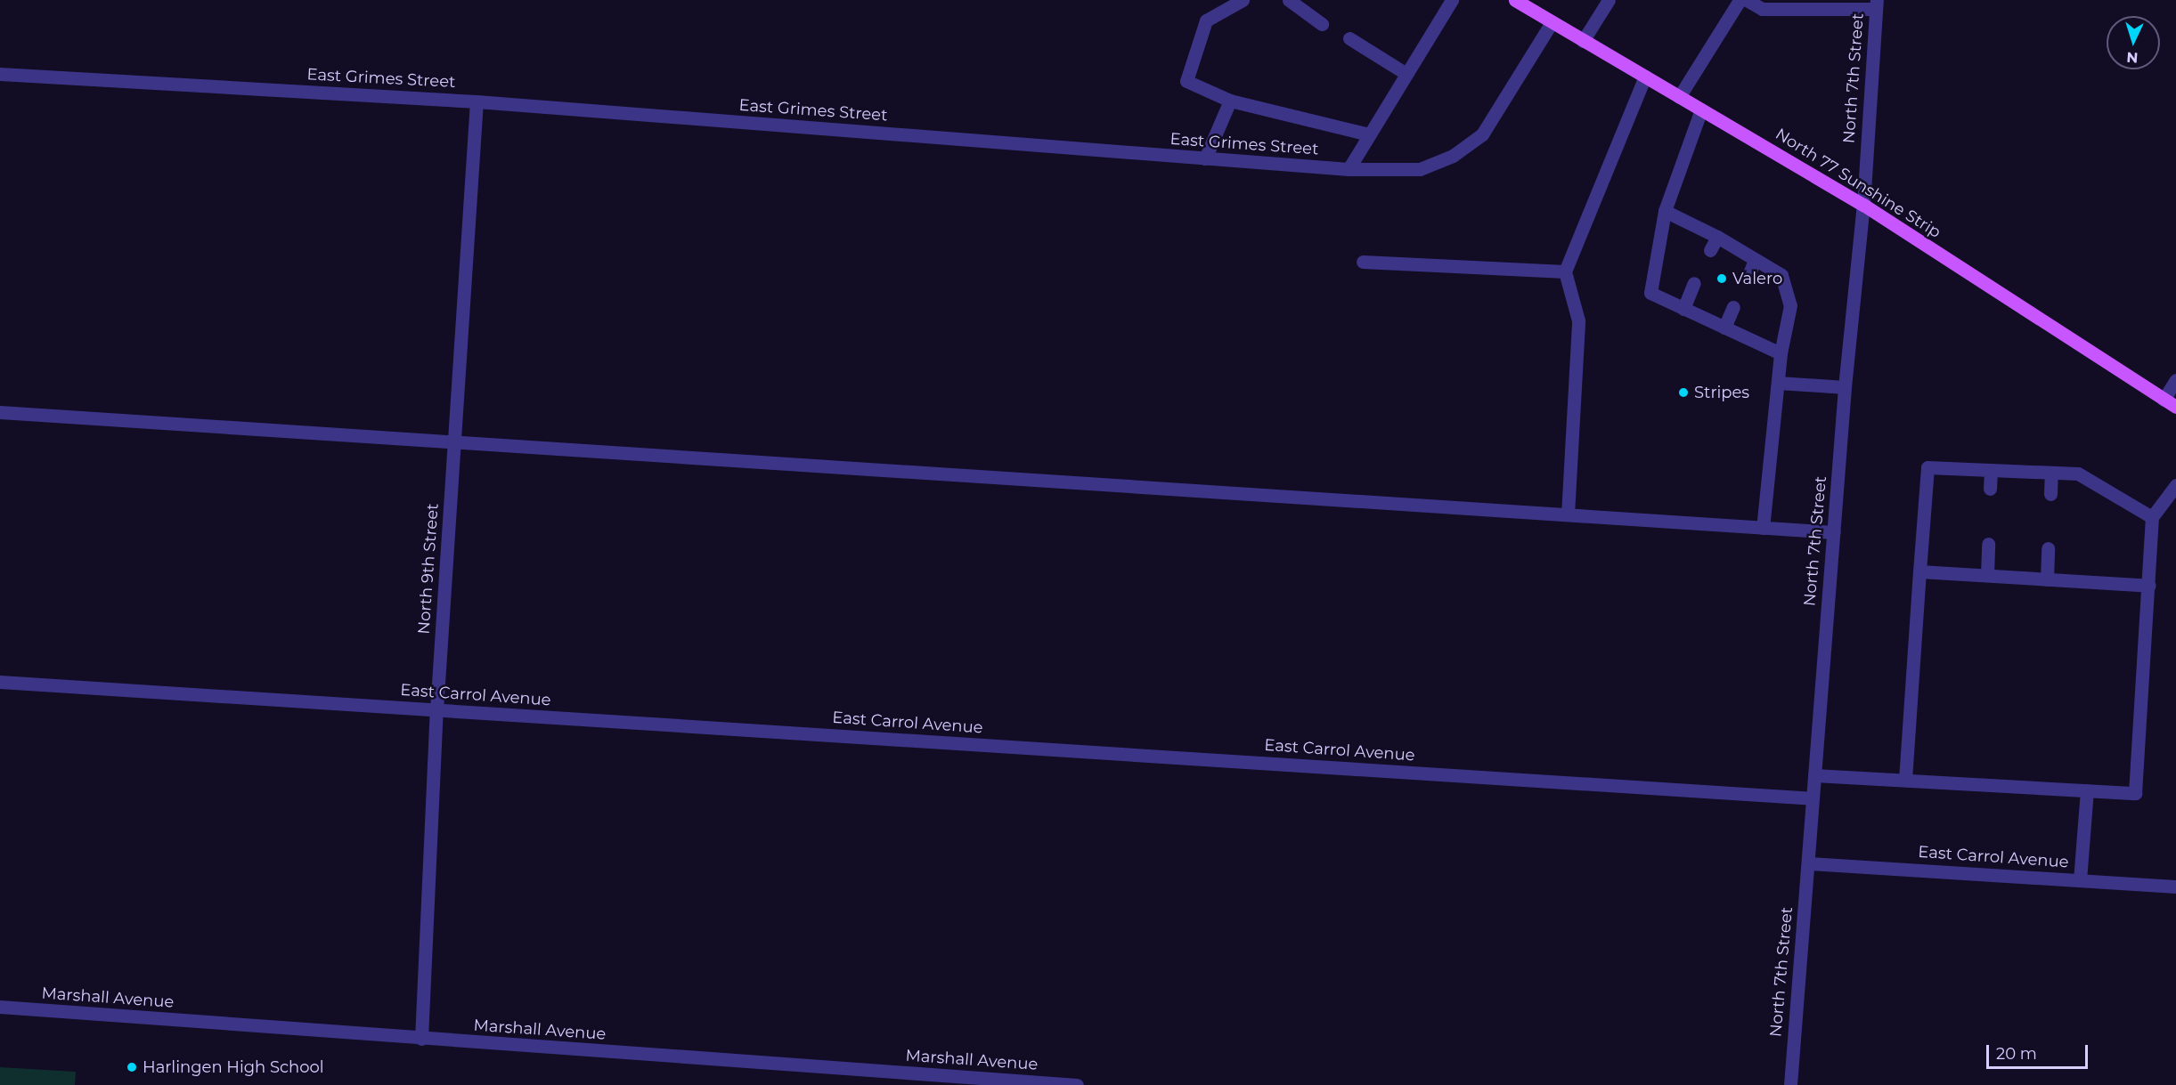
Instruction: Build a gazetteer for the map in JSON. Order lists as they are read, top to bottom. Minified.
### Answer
{"streets":{"main road":["North 77 Sunshine Strip"],"street":["East Grimes Street","North 7th Street","North 9th Street","East Carrol Avenue","Marshall Avenue"]},"crossings":[["East Grimes Street","North 77 Sunshine Strip"],["East Grimes Street","North 9th Street"],["North 7th Street","North 77 Sunshine Strip"],["North 7th Street","East Carrol Avenue"],["North 9th Street","East Carrol Avenue"],["North 9th Street","Marshall Avenue"]],"places":["Valero","Stripes","Harlingen High School"],"scale_bar":"20 m","north":"bottom"}
